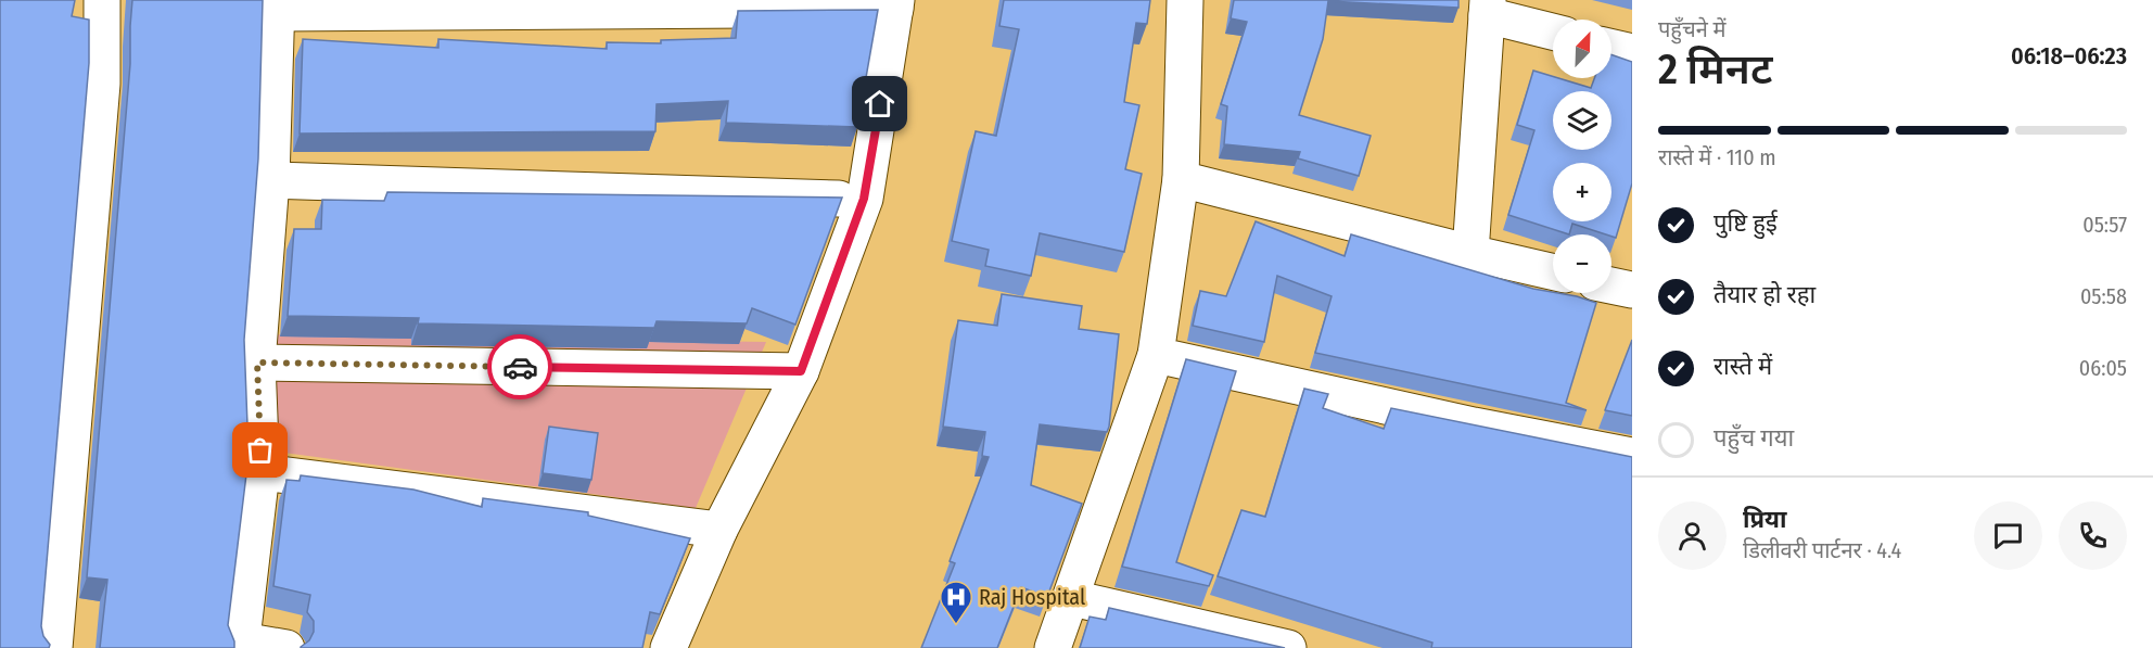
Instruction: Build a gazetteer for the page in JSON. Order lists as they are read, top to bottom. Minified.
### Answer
{"places":{"hospital":["Raj Hospital"]},"north":"top right","page":{"heading":["2 मिनट","पहुँचने में","06:18–06:23"],"panel":["प्रिया","डिलीवरी पार्टनर · 4.4"],"map_buttons":["+","−"],"bar":"रास्ते में · 110 m","list":[["पुष्टि हुई","05:57"],["तैयार हो रहा","05:58"],["रास्ते में","06:05"],"पहुँच गया"]}}
